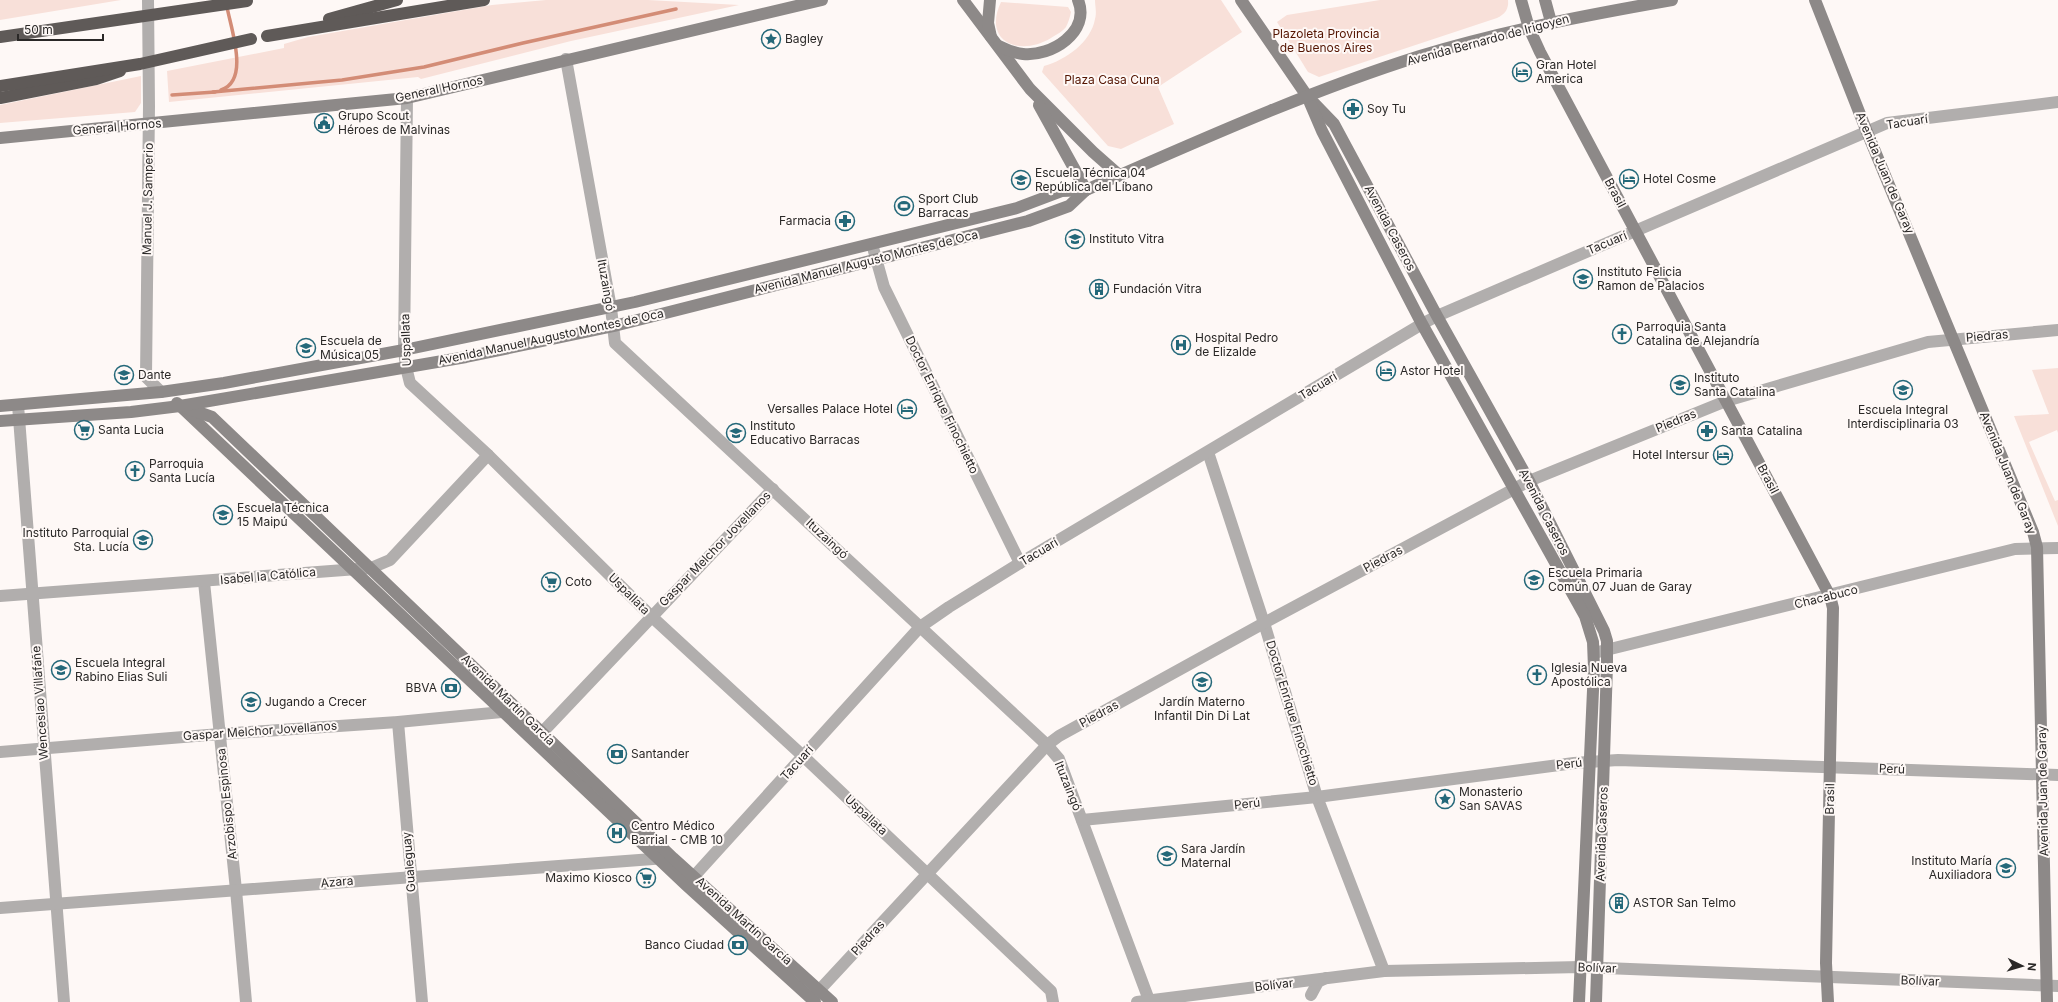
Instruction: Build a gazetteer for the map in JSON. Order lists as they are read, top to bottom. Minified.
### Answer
{"streets":{"main road":["Avenida Bernardo de Irigoyen","General Hornos","Avenida Juan de Garay","Brasil","Avenida Caseros","Avenida Manuel Augusto Montes de Oca","Avenida Martín García"],"street":["Tacuarí","Manuel J. Samperio","Ituzaingó","Piedras","Uspallata","Doctor Enrique Finochietto","Gaspar Melchor Jovellanos","Isabel la Católica","Chacabuco","Wenceslao Villafañe","Perú","Arzobispo Espinosa","Gualeguay","Azara","Bolívar"]},"crossings":[["Avenida Bernardo de Irigoyen","Brasil"],["Avenida Bernardo de Irigoyen","Avenida Caseros"],["Avenida Bernardo de Irigoyen","Avenida Manuel Augusto Montes de Oca"],["General Hornos","Manuel J. Samperio"],["General Hornos","Ituzaingó"],["General Hornos","Uspallata"],["Tacuarí","Avenida Juan de Garay"],["Tacuarí","Brasil"],["Tacuarí","Avenida Caseros"],["Tacuarí","Ituzaingó"],["Tacuarí","Uspallata"],["Tacuarí","Doctor Enrique Finochietto"],["Tacuarí","Avenida Martín García"],["Avenida Juan de Garay","Piedras"],["Avenida Juan de Garay","Chacabuco"],["Avenida Juan de Garay","Perú"],["Avenida Juan de Garay","Bolívar"],["Brasil","Piedras"],["Brasil","Chacabuco"],["Brasil","Perú"],["Brasil","Bolívar"],["Manuel J. Samperio","Avenida Manuel Augusto Montes de Oca"],["Manuel J. Samperio","Avenida Martín García"],["Avenida Caseros","Avenida Manuel Augusto Montes de Oca"],["Avenida Caseros","Piedras"],["Avenida Caseros","Chacabuco"],["Avenida Caseros","Perú"],["Avenida Caseros","Bolívar"],["Avenida Manuel Augusto Montes de Oca","Ituzaingó"],["Avenida Manuel Augusto Montes de Oca","Uspallata"],["Avenida Manuel Augusto Montes de Oca","Doctor Enrique Finochietto"],["Avenida Manuel Augusto Montes de Oca","Avenida Martín García"],["Avenida Manuel Augusto Montes de Oca","Wenceslao Villafañe"],["Ituzaingó","Piedras"],["Ituzaingó","Gaspar Melchor Jovellanos"],["Ituzaingó","Perú"],["Ituzaingó","Bolívar"],["Piedras","Uspallata"],["Piedras","Doctor Enrique Finochietto"],["Piedras","Avenida Martín García"],["Uspallata","Gaspar Melchor Jovellanos"],["Uspallata","Isabel la Católica"],["Doctor Enrique Finochietto","Perú"],["Doctor Enrique Finochietto","Bolívar"],["Gaspar Melchor Jovellanos","Avenida Martín García"],["Gaspar Melchor Jovellanos","Wenceslao Villafañe"],["Gaspar Melchor Jovellanos","Arzobispo Espinosa"],["Gaspar Melchor Jovellanos","Gualeguay"],["Isabel la Católica","Avenida Martín García"],["Isabel la Católica","Wenceslao Villafañe"],["Isabel la Católica","Arzobispo Espinosa"],["Avenida Martín García","Azara"],["Wenceslao Villafañe","Azara"],["Arzobispo Espinosa","Azara"],["Gualeguay","Azara"]],"parks":["Plazoleta Provincia de Buenos Aires","Plaza Casa Cuna"],"places":{"place":["Bagley","Monasterio San SAVAS"],"hotel":["Gran Hotel America","Hotel Cosme","Astor Hotel","Versalles Palace Hotel","Hotel Intersur"],"pharmacy":["Soy Tu","Farmacia","Santa Catalina"],"public building":["Grupo Scout Héroes de Malvinas"],"school or university":["Escuela Técnica 04 República del Líbano","Instituto Vitra","Instituto Felicia Ramon de Palacios","Escuela de Música 05","Dante","Instituto Santa Catalina","Escuela Integral Interdisciplinaria 03","Instituto Educativo Barracas","Escuela Técnica 15 Maipú","Instituto Parroquial Sta. Lucía","Escuela Primaria Común 07 Juan de Garay","Escuela Integral Rabino Elias Suli","Jardín Materno Infantil Din Di Lat","Jugando a Crecer","Sara Jardín Maternal","Instituto María Auxiliadora"],"sports":["Sport Club Barracas"],"building":["Fundación Vitra","ASTOR San Telmo"],"church":["Parroquia Santa Catalina de Alejandría","Parroquia Santa Lucía","Iglesia Nueva Apostólica"],"hospital":["Hospital Pedro de Elizalde","Centro Médico Barrial - CMB 10"],"supermarket":["Santa Lucia","Coto","Maximo Kiosco"],"bank":["BBVA","Santander","Banco Ciudad"]},"scale_bar":"50 m","north":"right"}
